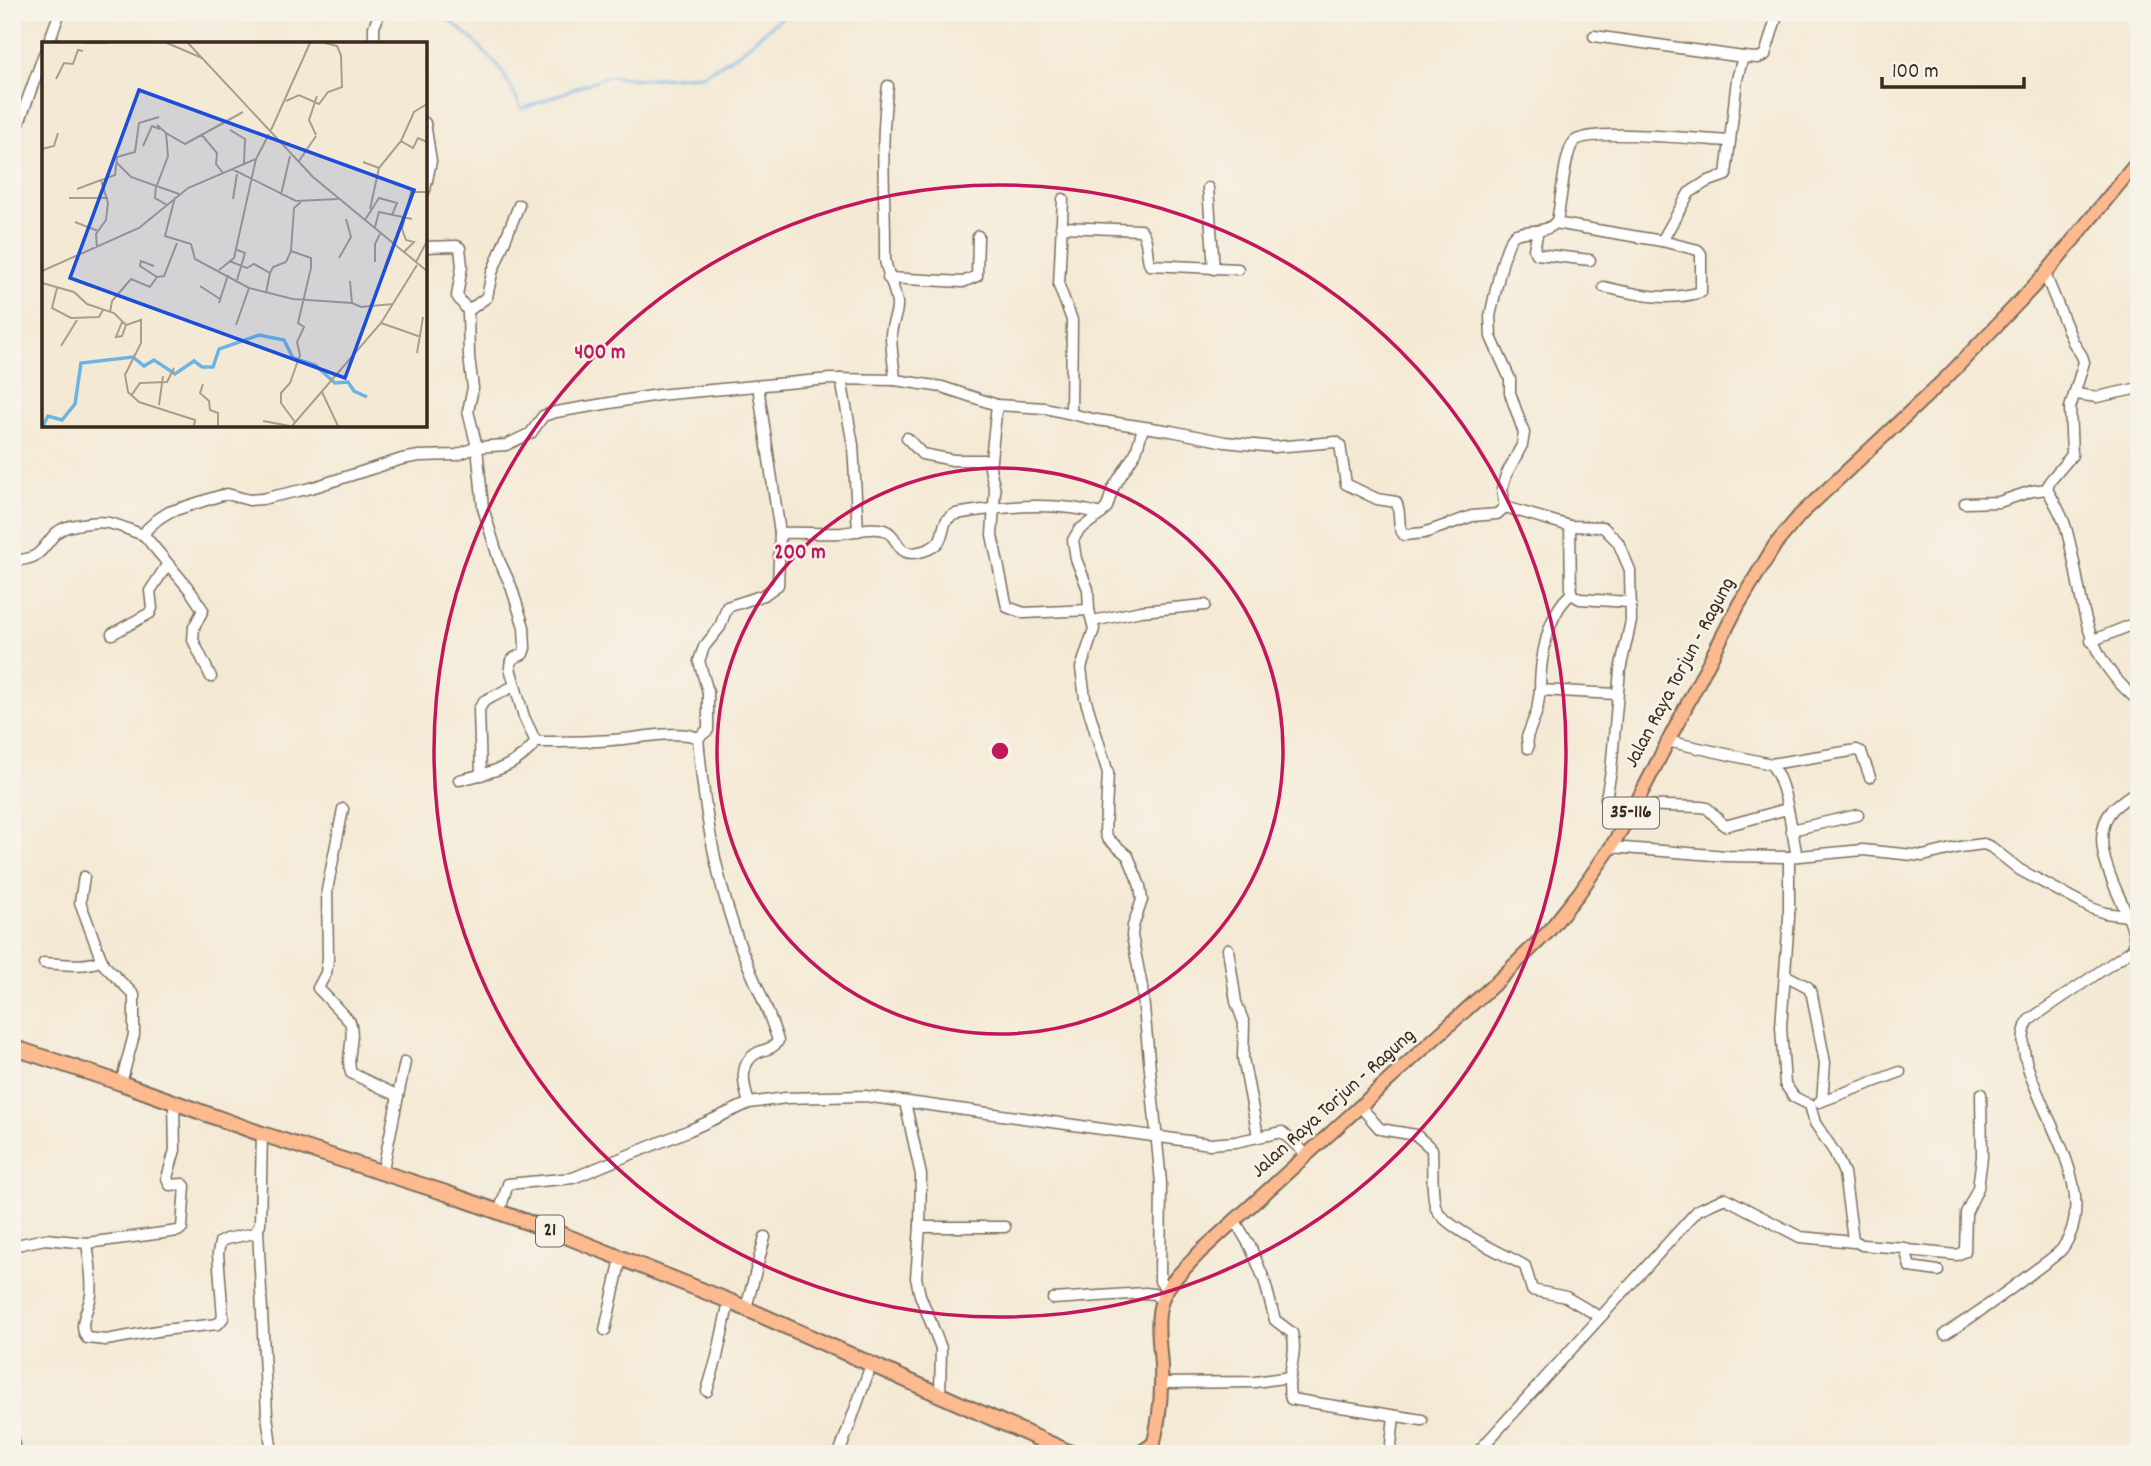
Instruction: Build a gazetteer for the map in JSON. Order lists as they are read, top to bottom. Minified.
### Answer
{"streets":{"highway":["21"],"main road":["Jalan Raya Torjun - Ragung","35-116"]},"scale_bar":"100 m","rings":["400 m","200 m"]}
